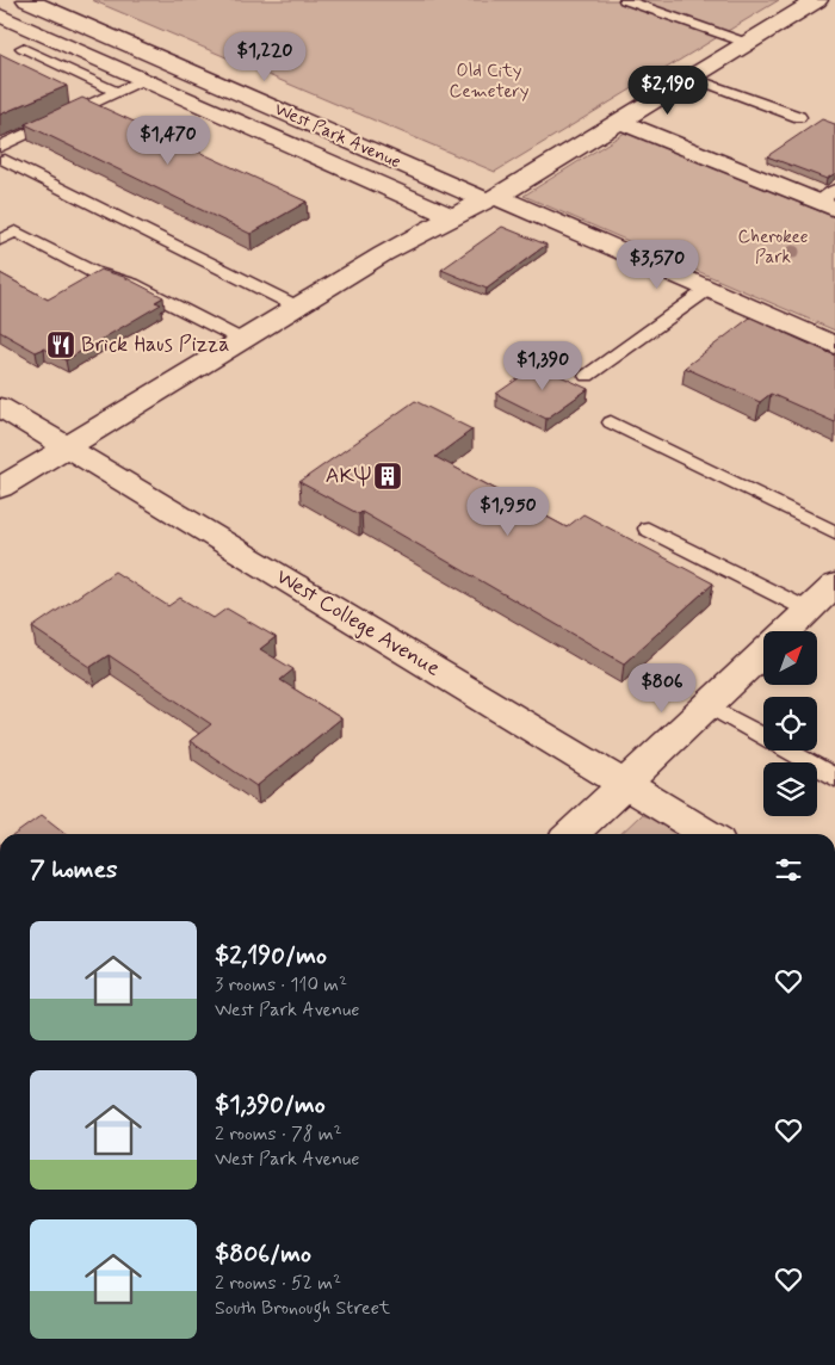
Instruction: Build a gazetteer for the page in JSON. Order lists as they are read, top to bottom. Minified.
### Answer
{"streets":{"street":["West Park Avenue","West College Avenue"]},"parks":["Old City Cemetery","Cherokee Park"],"places":{"restaurant":["Brick Haus Pizza"],"building":["AKΨ"]},"north":"top right","page":{"price":["$1,220","$2,190","$1,470","$3,570","$1,390","$1,950","$806"],"heading":"7 homes","list":[{"name":"$2,190/mo","note":"3 rooms · 110 m² · West Park Avenue"},{"name":"$1,390/mo","note":"2 rooms · 78 m² · West Park Avenue"},{"name":"$806/mo","note":"2 rooms · 52 m² · South Bronough Street"}]}}
